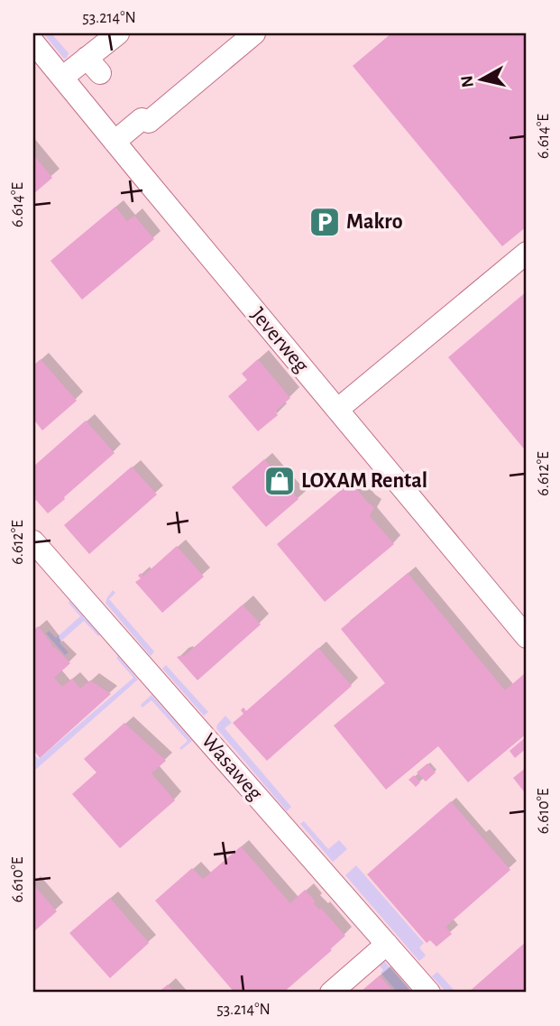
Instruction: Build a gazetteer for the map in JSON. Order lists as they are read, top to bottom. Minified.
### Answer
{"streets":{"street":["Jeverweg","Wasaweg"]},"places":{"parking":["Makro"],"shop":["LOXAM Rental"]},"north":"left","coordinates":["53.214°N","6.614°E","6.612°E","6.610°E"]}
